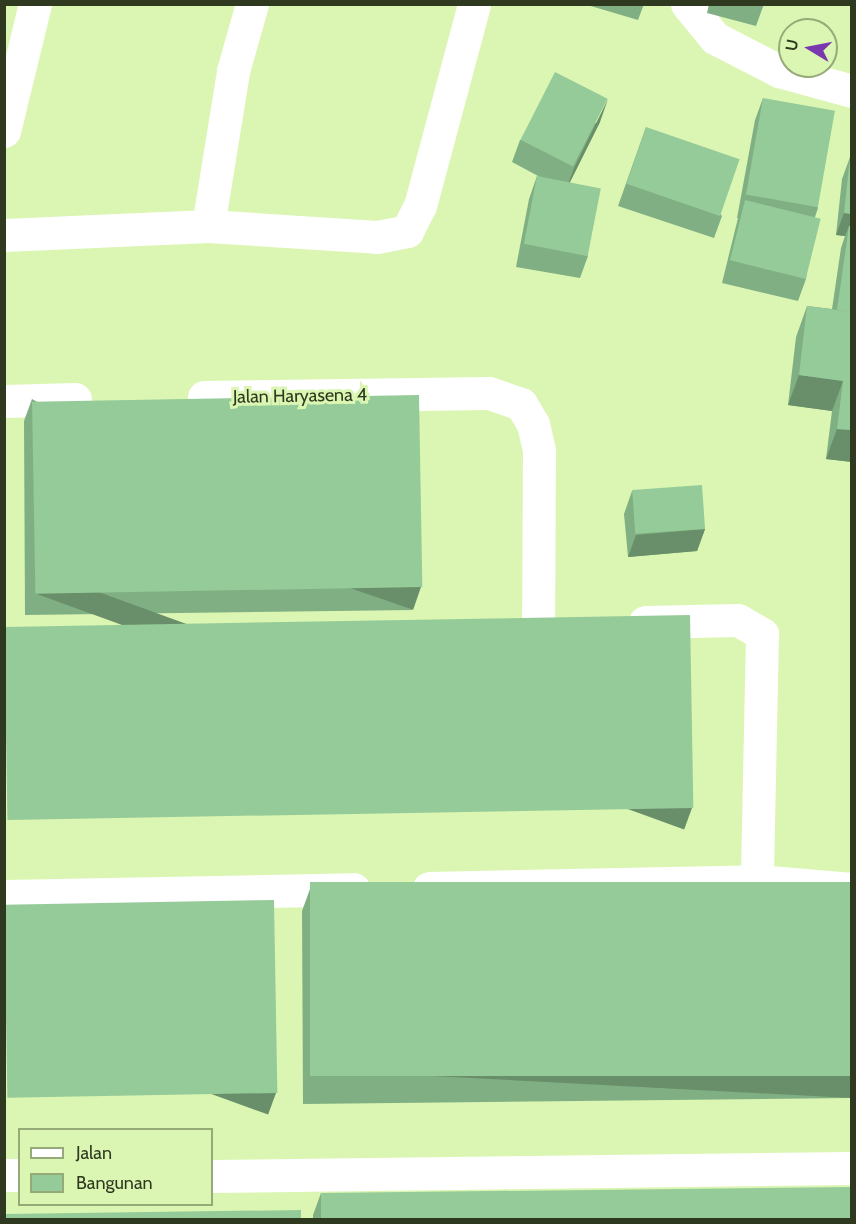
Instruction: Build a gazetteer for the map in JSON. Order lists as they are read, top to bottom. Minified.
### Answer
{"streets":{"street":["Jalan Haryasena 4"]},"legend":["Jalan","Bangunan"],"north":"left"}
